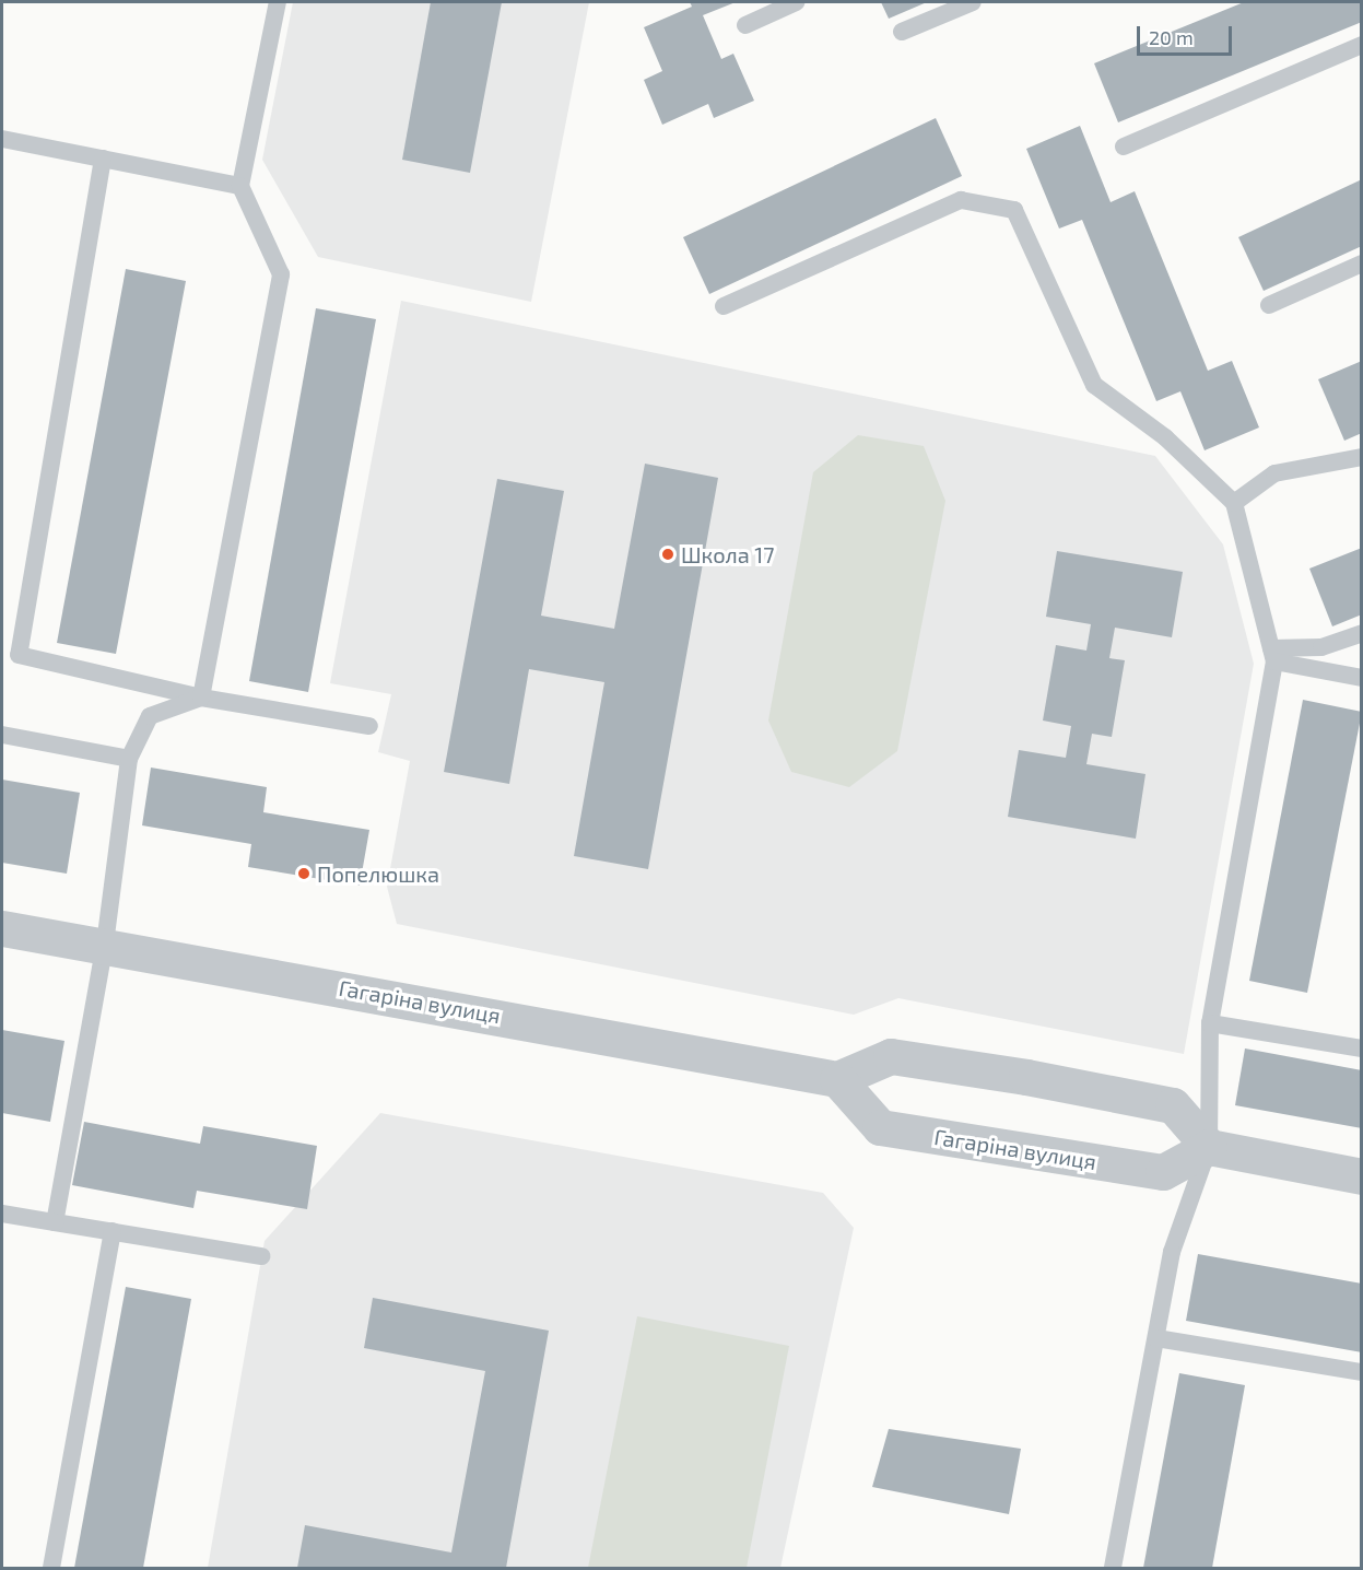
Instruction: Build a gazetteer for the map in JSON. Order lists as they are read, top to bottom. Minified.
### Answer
{"streets":{"street":["Гагаріна вулиця"]},"places":["Школа 17","Попелюшка"],"scale_bar":"20 m"}
